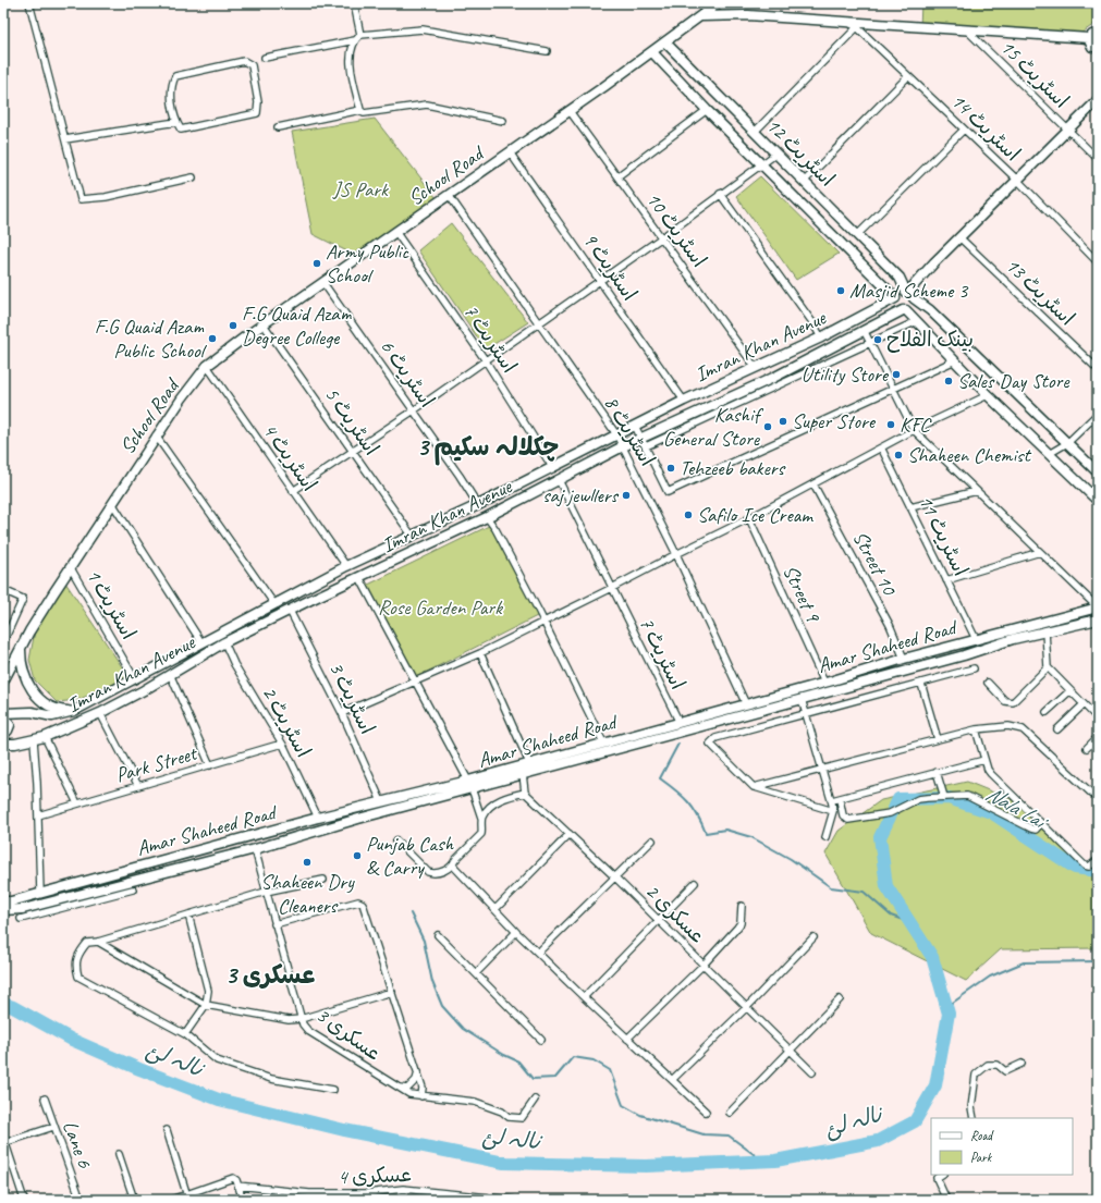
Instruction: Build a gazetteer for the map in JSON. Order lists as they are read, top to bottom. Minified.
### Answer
{"streets":{"main road":["اسٹریٹ 12","School Road","Imran Khan Avenue","Amar Shaheed Road"],"street":["اسٹریٹ 15","اسٹریٹ 14","اسٹریٹ 10","اسٹریٹ 9","اسٹریٹ 13","اسٹریٹ 7","اسٹریٹ 6","اسٹریٹ 5","اسٹریٹ 8","اسٹریٹ 4","اسٹریٹ 11","Street 10","Street 9","اسٹریٹ 1","اسٹریٹ 3","اسٹریٹ 2","Park Street","عسکری 2","عسکری 3","Lane 6","عسکری 4"]},"crossings":[["اسٹریٹ 12","School Road"],["اسٹریٹ 12","Imran Khan Avenue"],["School Road","اسٹریٹ 10"],["School Road","اسٹریٹ 9"],["School Road","اسٹریٹ 7"],["School Road","اسٹریٹ 6"],["School Road","اسٹریٹ 5"],["School Road","اسٹریٹ 8"],["School Road","اسٹریٹ 4"],["School Road","اسٹریٹ 1"],["اسٹریٹ 10","Imran Khan Avenue"],["اسٹریٹ 9","Imran Khan Avenue"],["اسٹریٹ 7","Imran Khan Avenue"],["اسٹریٹ 7","Amar Shaheed Road"],["Imran Khan Avenue","اسٹریٹ 6"],["Imran Khan Avenue","اسٹریٹ 5"],["Imran Khan Avenue","اسٹریٹ 8"],["Imran Khan Avenue","اسٹریٹ 4"],["Imran Khan Avenue","اسٹریٹ 1"],["Imran Khan Avenue","اسٹریٹ 3"],["Imran Khan Avenue","اسٹریٹ 2"],["اسٹریٹ 8","Amar Shaheed Road"],["اسٹریٹ 11","Amar Shaheed Road"],["Street 10","Amar Shaheed Road"],["Street 9","Amar Shaheed Road"],["Amar Shaheed Road","اسٹریٹ 3"],["Amar Shaheed Road","اسٹریٹ 2"],["Amar Shaheed Road","عسکری 3"],["اسٹریٹ 2","Park Street"]],"districts":["چکلالہ سکیم 3","عسکری 3"],"water":["Nala Lai","نالہ لئ"],"parks":["JS Park","Rose Garden Park"],"places":["Army Public School","Masjid Scheme 3","F.G Quaid Azam Degree College","F.G Quaid Azam Public School","بینک الفلاح","Utility Store","Sales Day Store","Super Store","KFC","Kashif General Store","Shaheen Chemist","Tehzeeb bakers","saj jewllers","Safilo Ice Cream","Punjab Cash & Carry","Shaheen Dry Cleaners"],"legend":["Road","Park"]}
